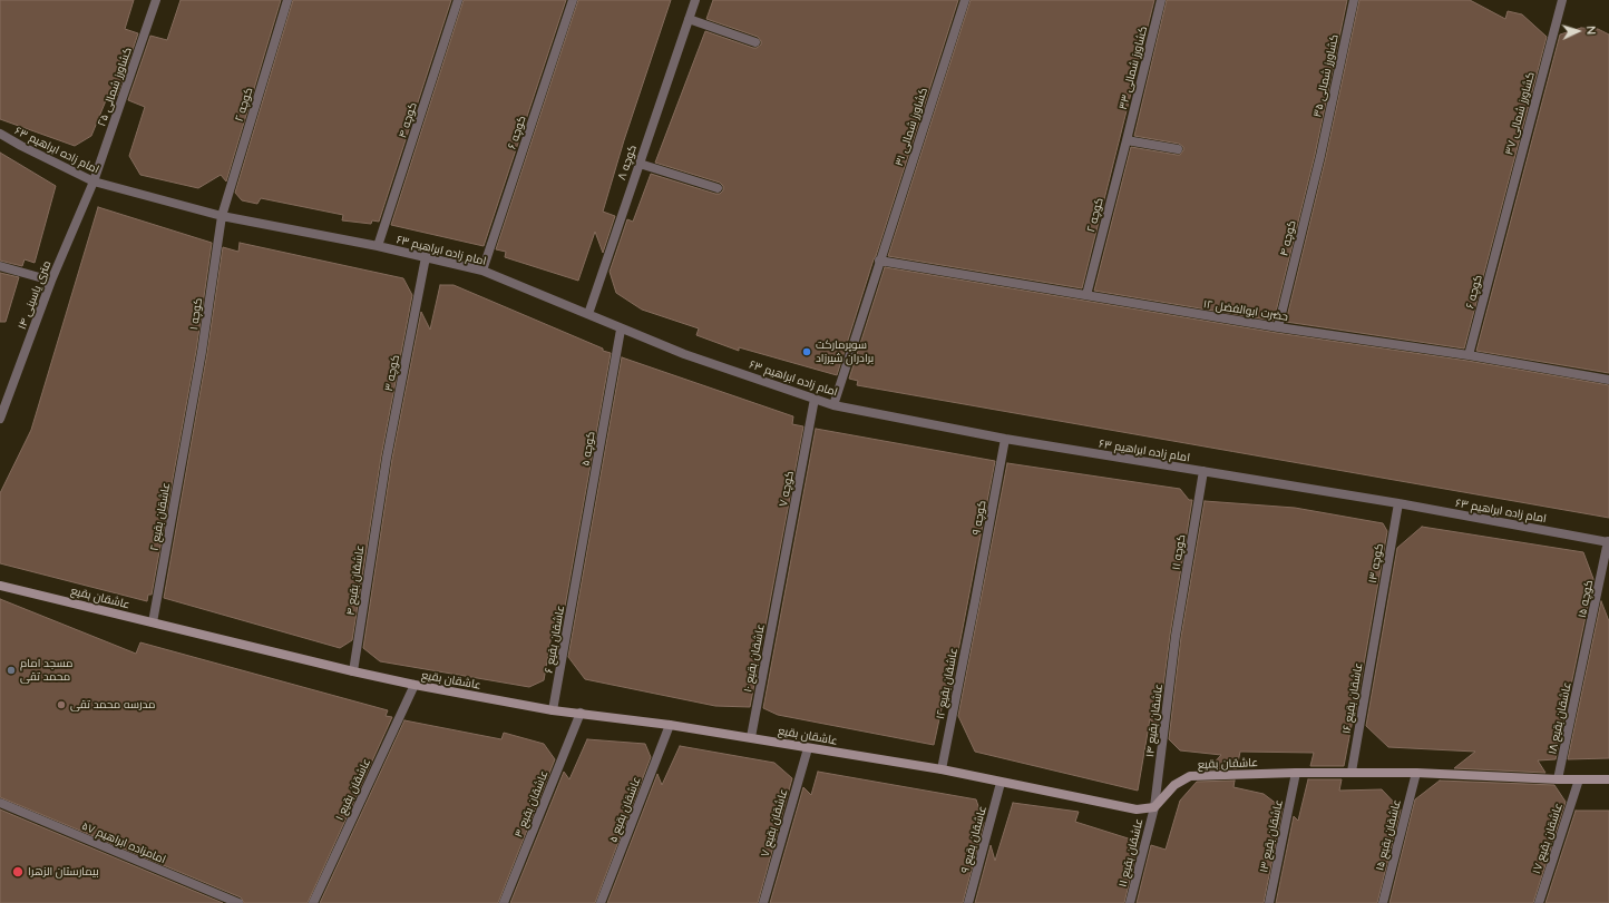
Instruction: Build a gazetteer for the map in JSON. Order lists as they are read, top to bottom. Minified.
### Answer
{"streets":{"street":["کشاورز شمالی ۳۳","کشاورز شمالی ۳۵","کشاورز شمالی ۲۵","کوچه ۲","کشاورز شمالی ۳۷","کوچه ۴","کشاورز شمالی ۳۱","کوچه ۶","امام زاده ابراهیم ۶۳","کوچه ۸","۱۴ متری یاسینی","حضرت ابوالفضل ۱۲","کوچه ۱","کوچه ۳","کوچه ۵","کوچه ۷","عاشقان بقیع ۲","کوچه ۹","کوچه ۱۱","کوچه ۱۳","عاشقان بقیع ۴","عاشقان بقیع","کوچه ۱۵","عاشقان بقیع ۶","عاشقان بقیع ۱۰","عاشقان بقیع ۱۲","عاشقان بقیع ۱۶","عاشقان بقیع ۱۸","عاشقان بقیع ۱۴","عاشقان بقیع ۱","عاشقان بقیع ۳","عاشقان بقیع ۵","عاشقان بقیع ۷","عاشقان بقیع ۱۵","عاشقان بقیع ۱۳","عاشقان بقیع ۱۷","عاشقان بقیع ۹","امامزاده ابراهیم ۵۷","عاشقان بقیع ۱۱"]},"crossings":[["کشاورز شمالی ۳۳","کوچه ۲"],["کشاورز شمالی ۳۵","کوچه ۴"],["کشاورز شمالی ۲۵","امام زاده ابراهیم ۶۳"],["کشاورز شمالی ۲۵","۱۴ متری یاسینی"],["کوچه ۲","امام زاده ابراهیم ۶۳"],["کوچه ۲","حضرت ابوالفضل ۱۲"],["کوچه ۲","کوچه ۱"],["کشاورز شمالی ۳۷","کوچه ۶"],["کوچه ۴","امام زاده ابراهیم ۶۳"],["کوچه ۴","حضرت ابوالفضل ۱۲"],["کشاورز شمالی ۳۱","امام زاده ابراهیم ۶۳"],["کشاورز شمالی ۳۱","حضرت ابوالفضل ۱۲"],["کوچه ۶","امام زاده ابراهیم ۶۳"],["کوچه ۶","حضرت ابوالفضل ۱۲"],["امام زاده ابراهیم ۶۳","کوچه ۸"],["امام زاده ابراهیم ۶۳","۱۴ متری یاسینی"],["امام زاده ابراهیم ۶۳","کوچه ۱"],["امام زاده ابراهیم ۶۳","کوچه ۳"],["امام زاده ابراهیم ۶۳","کوچه ۵"],["امام زاده ابراهیم ۶۳","کوچه ۷"],["امام زاده ابراهیم ۶۳","کوچه ۹"],["امام زاده ابراهیم ۶۳","کوچه ۱۱"],["امام زاده ابراهیم ۶۳","کوچه ۱۳"],["امام زاده ابراهیم ۶۳","کوچه ۱۵"],["کوچه ۱","عاشقان بقیع ۲"],["کوچه ۳","عاشقان بقیع ۴"],["کوچه ۵","عاشقان بقیع ۶"],["کوچه ۷","عاشقان بقیع ۱۰"],["عاشقان بقیع ۲","عاشقان بقیع"],["کوچه ۹","عاشقان بقیع ۱۲"],["کوچه ۱۱","عاشقان بقیع ۱۴"],["کوچه ۱۳","عاشقان بقیع ۱۶"],["عاشقان بقیع ۴","عاشقان بقیع"],["عاشقان بقیع","عاشقان بقیع ۶"],["عاشقان بقیع","عاشقان بقیع ۱۰"],["عاشقان بقیع","عاشقان بقیع ۱۲"],["عاشقان بقیع","عاشقان بقیع ۱۶"],["عاشقان بقیع","عاشقان بقیع ۱۸"],["عاشقان بقیع","عاشقان بقیع ۱۴"],["عاشقان بقیع","عاشقان بقیع ۱"],["عاشقان بقیع","عاشقان بقیع ۳"],["عاشقان بقیع","عاشقان بقیع ۵"],["عاشقان بقیع","عاشقان بقیع ۷"],["عاشقان بقیع","عاشقان بقیع ۱۵"],["عاشقان بقیع","عاشقان بقیع ۱۳"],["عاشقان بقیع","عاشقان بقیع ۱۷"],["عاشقان بقیع","عاشقان بقیع ۹"],["عاشقان بقیع","عاشقان بقیع ۱۱"],["کوچه ۱۵","عاشقان بقیع ۱۸"],["عاشقان بقیع ۱۴","عاشقان بقیع ۱۱"]],"places":["سوپرمارکت برادران شیرزاد","مسجد امام محمد تقی","مدرسه محمد تقی","بیمارستان الزهرا"],"north":"right"}
